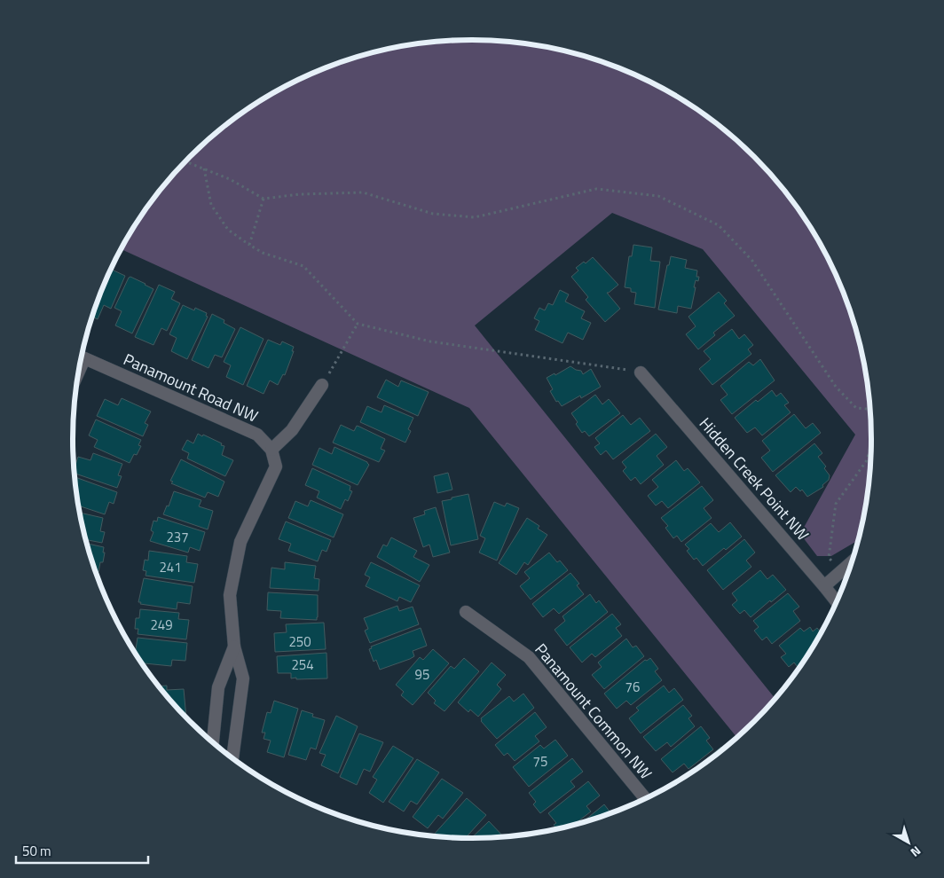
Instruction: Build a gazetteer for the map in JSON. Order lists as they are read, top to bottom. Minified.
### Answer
{"streets":{"street":["Panamount Road NW","Hidden Creek Point NW","Panamount Common NW"]},"house_numbers":["237","241","249","250","254","95","76","75"],"scale_bar":"50 m","north":"bottom right"}
